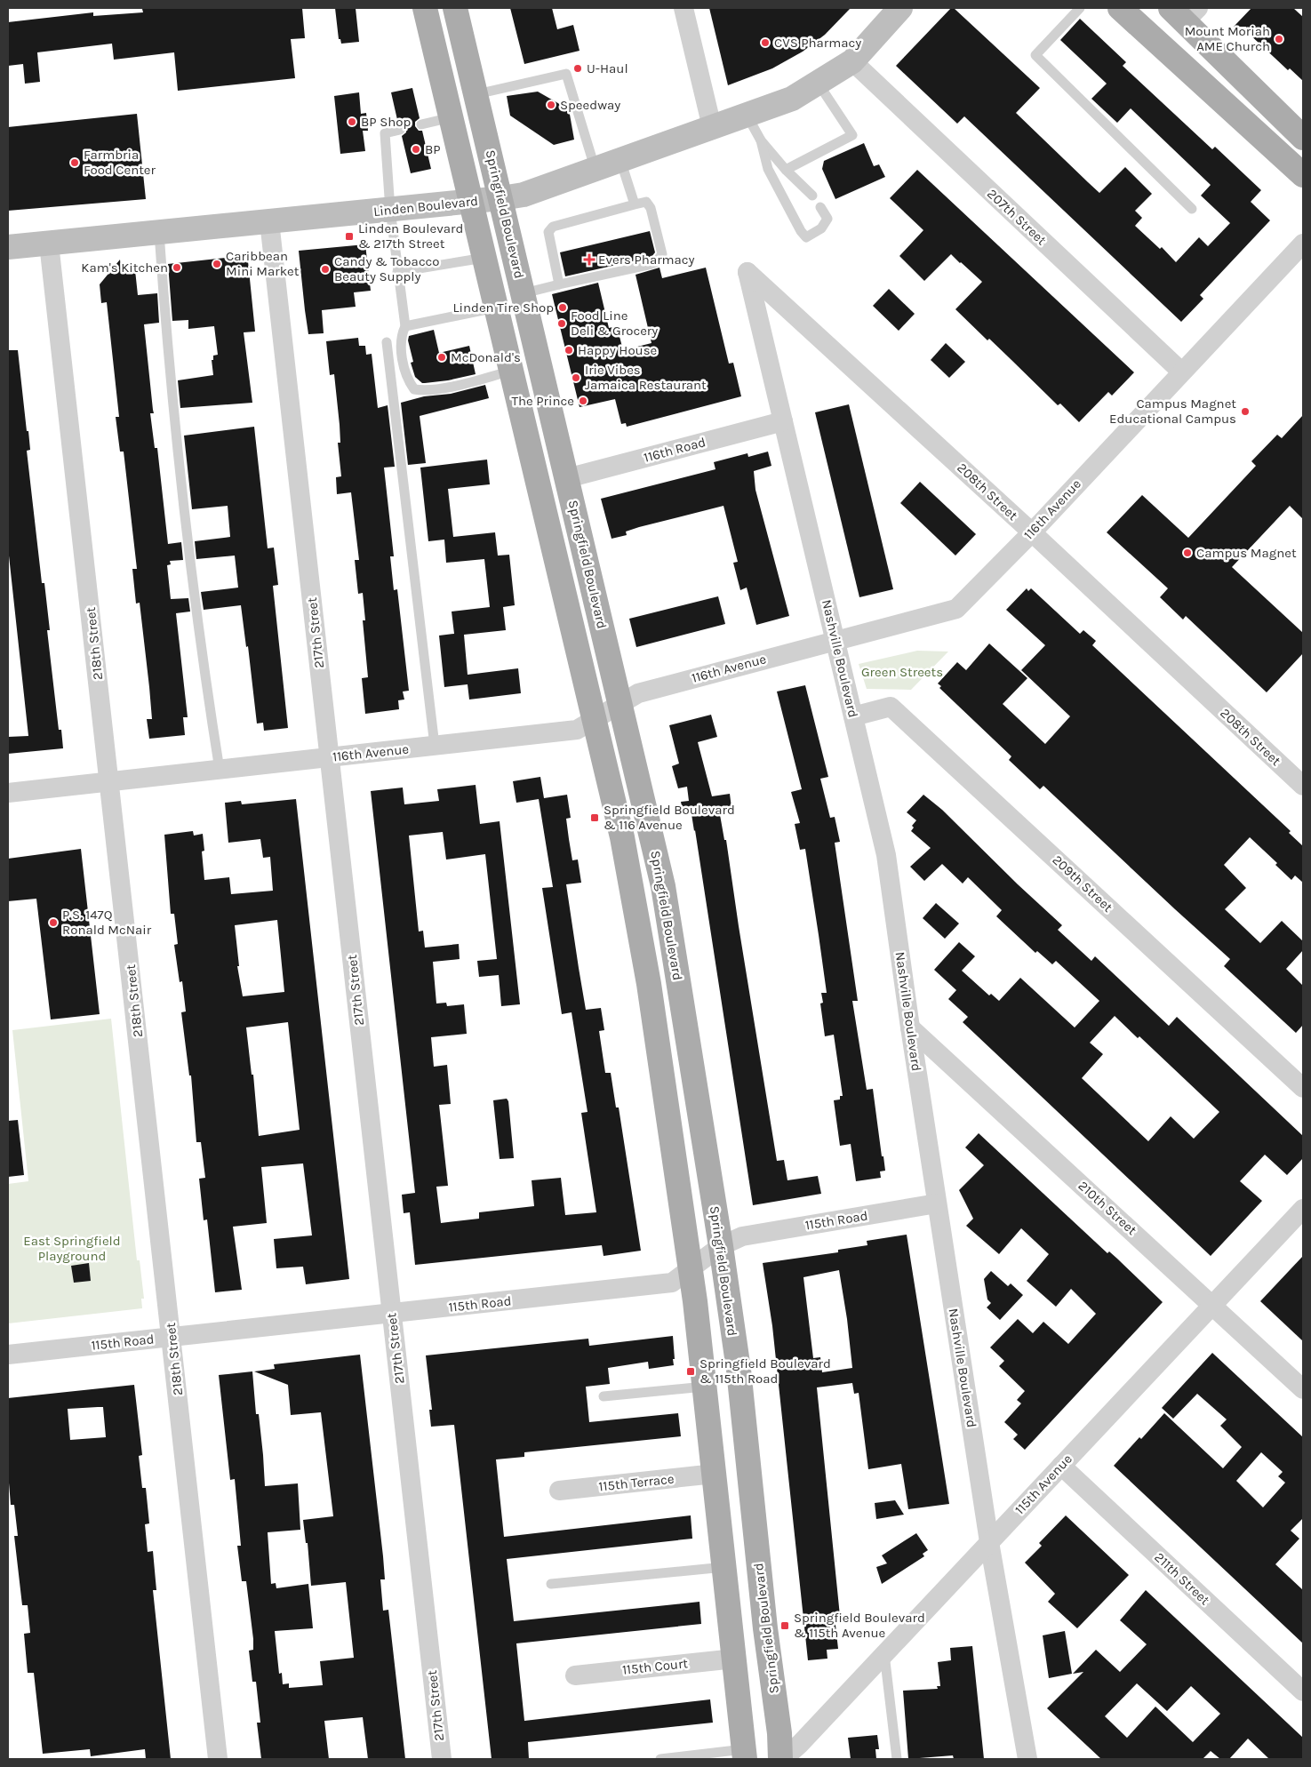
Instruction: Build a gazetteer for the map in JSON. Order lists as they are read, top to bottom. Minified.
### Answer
{"streets":{"main road":["Linden Boulevard","Springfield Boulevard"],"street":["207th Street","116th Road","208th Street","116th Avenue","217th Street","218th Street","Nashville Boulevard","209th Street","210th Street","115th Road","115th Terrace","115th Avenue","211th Street","115th Court"]},"crossings":[["Linden Boulevard","Springfield Boulevard"],["Linden Boulevard","207th Street"],["Linden Boulevard","217th Street"],["Linden Boulevard","218th Street"],["Springfield Boulevard","116th Road"],["Springfield Boulevard","116th Avenue"],["Springfield Boulevard","115th Road"],["Springfield Boulevard","115th Avenue"],["207th Street","116th Avenue"],["116th Road","Nashville Boulevard"],["208th Street","116th Avenue"],["208th Street","Nashville Boulevard"],["116th Avenue","217th Street"],["116th Avenue","218th Street"],["116th Avenue","Nashville Boulevard"],["217th Street","115th Road"],["218th Street","115th Road"],["Nashville Boulevard","209th Street"],["Nashville Boulevard","210th Street"],["Nashville Boulevard","115th Road"],["Nashville Boulevard","115th Avenue"],["210th Street","115th Avenue"],["115th Avenue","211th Street"]],"parks":["Green Streets","East Springfield Playground"],"places":{"other":["Mount Moriah AME Church","CVS Pharmacy","U-Haul","Speedway","BP Shop","BP","Farmbria Food Center","Caribbean Mini Market","Kam's Kitchen","Candy & Tobacco Beauty Supply","Linden Tire Shop","Food Line Deli & Grocery","Happy House","McDonald's","Irie Vibes Jamaica Restaurant","The Prince","Campus Magnet Educational Campus","Campus Magnet","P.S. 147Q Ronald McNair"],"transit":["Linden Boulevard & 217th Street","Springfield Boulevard & 116 Avenue","Springfield Boulevard & 115th Road","Springfield Boulevard & 115th Avenue"],"health":["Evers Pharmacy"]}}
